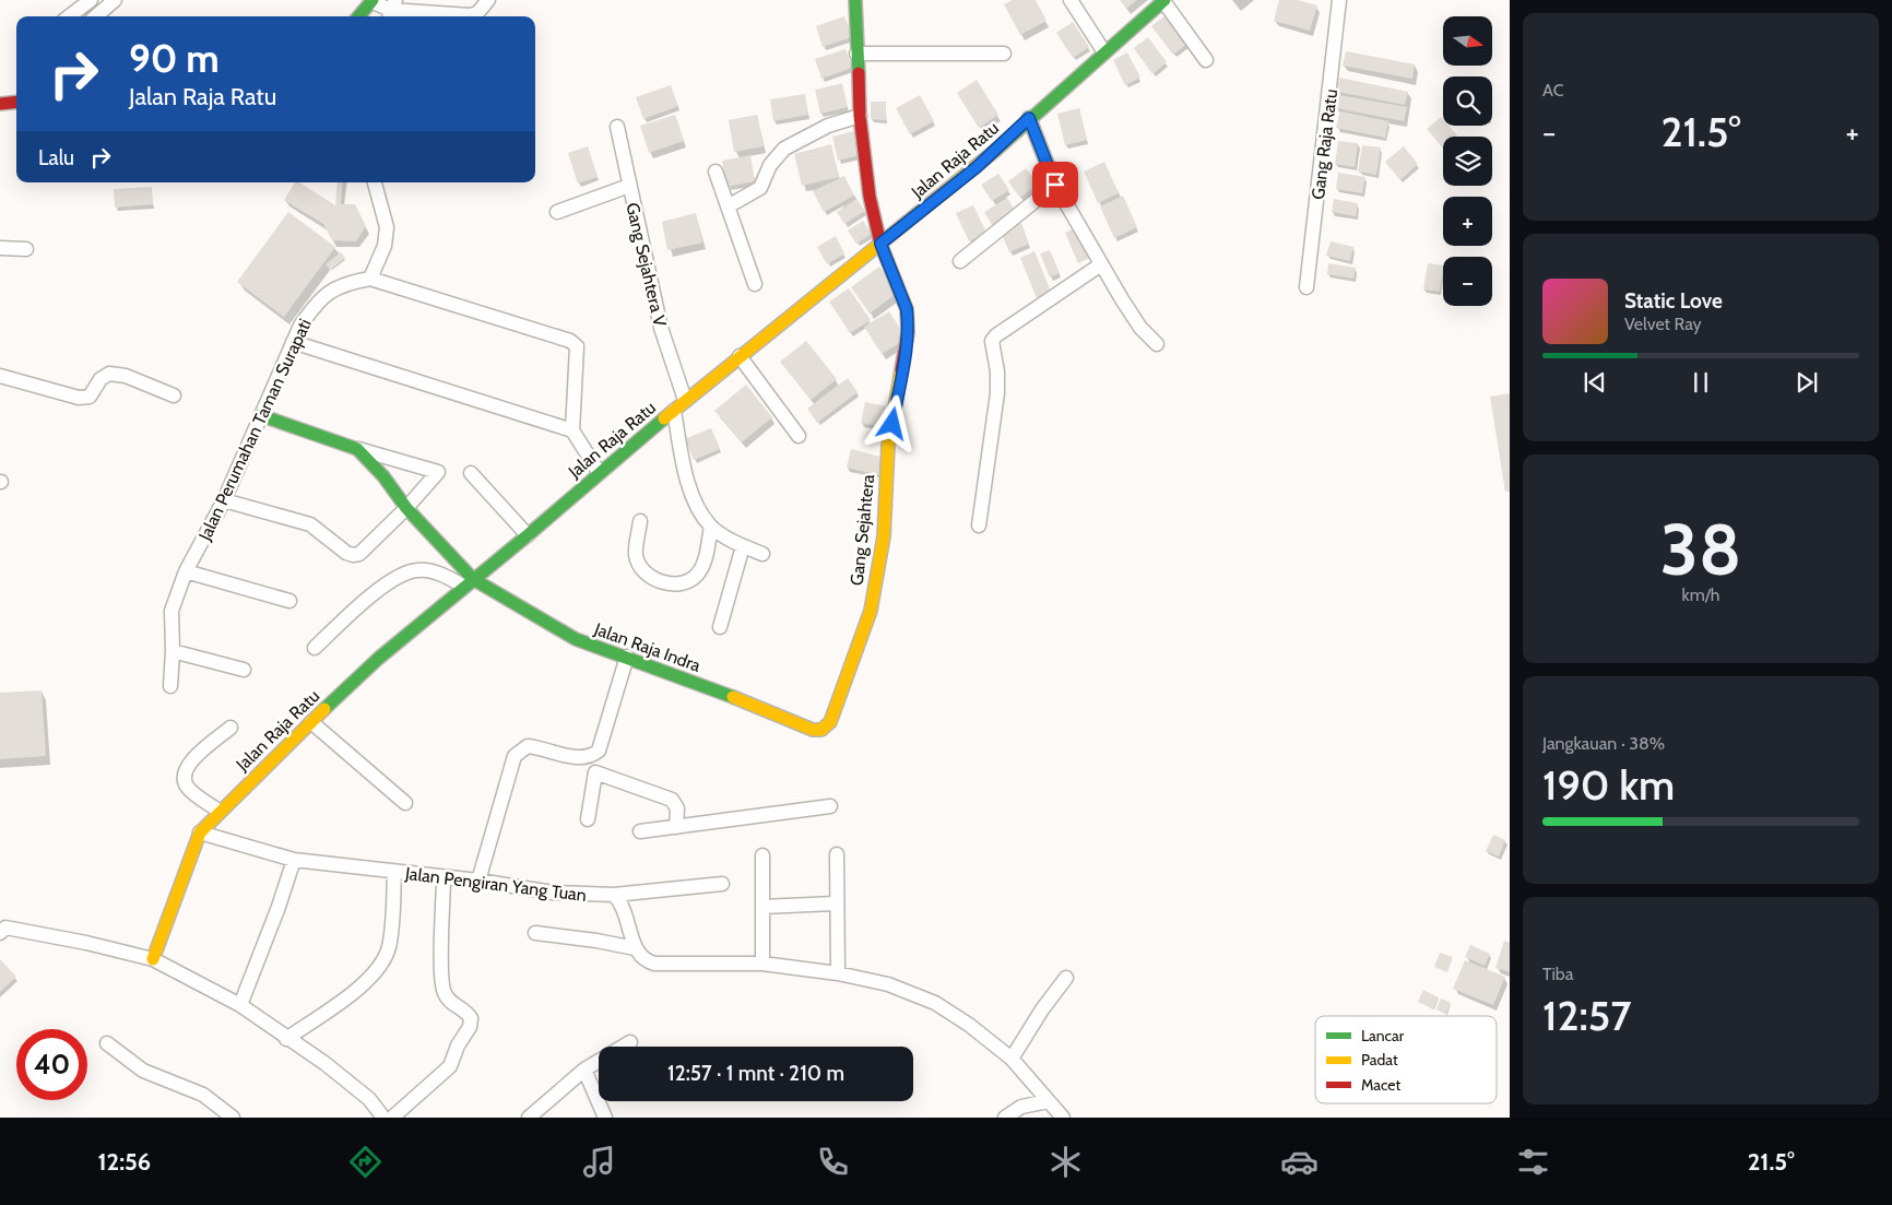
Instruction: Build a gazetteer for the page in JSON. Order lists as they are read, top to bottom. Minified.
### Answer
{"streets":{"street":["Gang Raja Ratu","Jalan Raja Ratu","Gang Sejahtera V","Jalan Perumahan Taman Surapati","Gang Sejahtera","Jalan Raja Indra","Jalan Pengiran Yang Tuan"]},"crossings":[["Jalan Raja Ratu","Gang Sejahtera V"],["Jalan Raja Ratu","Gang Sejahtera"],["Jalan Raja Ratu","Jalan Raja Indra"],["Jalan Raja Ratu","Jalan Pengiran Yang Tuan"],["Gang Sejahtera","Jalan Raja Indra"]],"legend":["Lancar","Padat","Macet"],"north":"right","page":{"tile":["AC",["38","km/h"],["Jangkauan · 38%","190 km"],["Tiba","12:57"]],"map_buttons":["+","−"],"turn":["90 m","Jalan Raja Ratu"],"heat":["−","21.5°","+"],"then":"Lalu","song":["Static Love","Velvet Ray"],"limit":"40","trip":"12:57 · 1 mnt · 210 m","tabs":["12:56","21.5°"]}}
